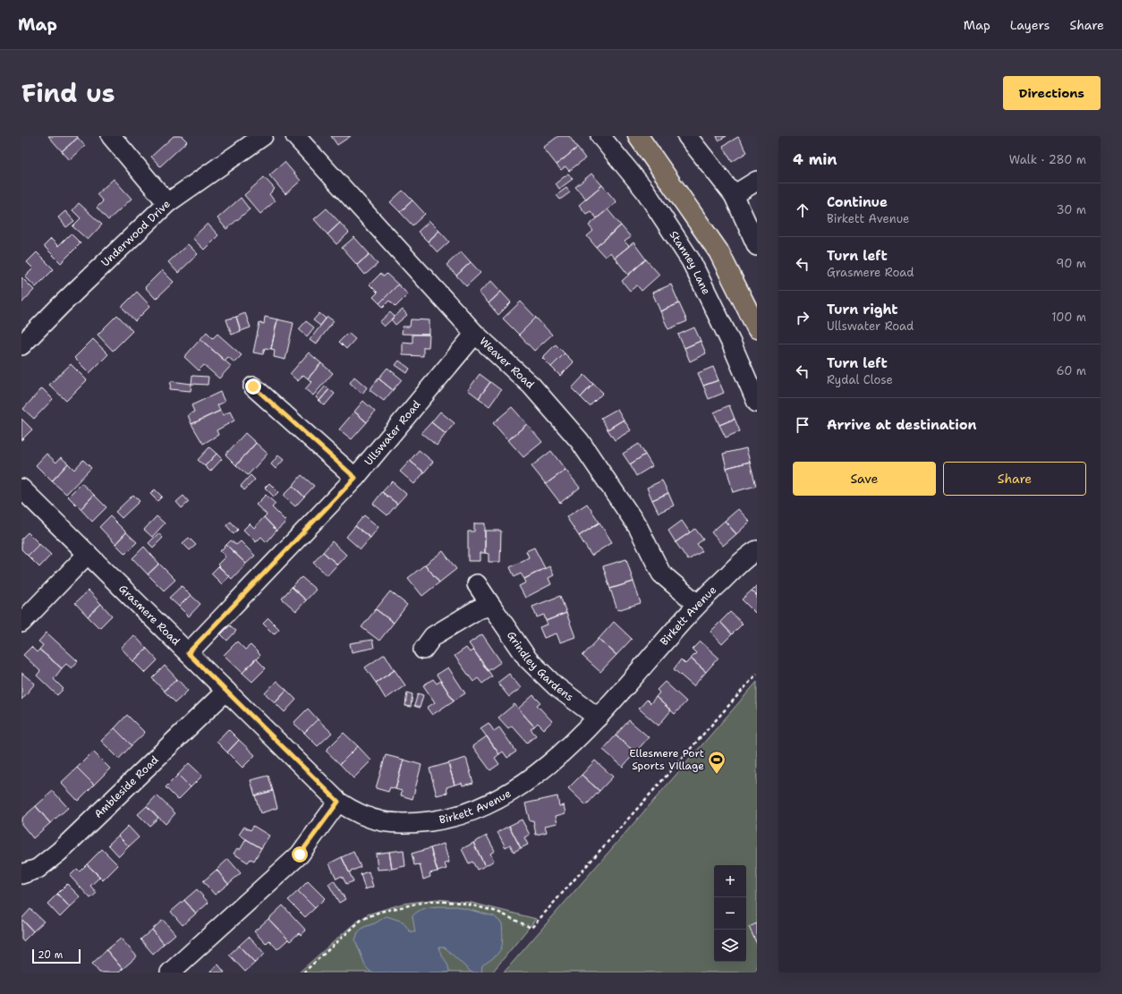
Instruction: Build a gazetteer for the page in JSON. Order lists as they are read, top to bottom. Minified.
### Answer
{"streets":{"street":["Underwood Drive","Stanney Lane","Weaver Road","Ullswater Road","Grasmere Road","Birkett Avenue","Grindley Gardens","Ambleside Road"]},"crossings":[["Weaver Road","Ullswater Road"],["Weaver Road","Birkett Avenue"],["Ullswater Road","Grasmere Road"],["Grasmere Road","Birkett Avenue"],["Grasmere Road","Ambleside Road"],["Birkett Avenue","Grindley Gardens"]],"places":{"sports":["Ellesmere Port Sports Village"]},"scale_bar":"20 m","page":{"header":"Map","nav":["Map","Layers","Share"],"title":"Find us","buttons":["Directions",["Save","Share"]],"heading":["4 min","Walk · 280 m"],"list":[["Continue","Birkett Avenue","30 m"],["Turn left","Grasmere Road","90 m"],["Turn right","Ullswater Road","100 m"],["Turn left","Rydal Close","60 m"],"Arrive at destination"],"map_buttons":["+","−"],"scale":"20 m"}}
